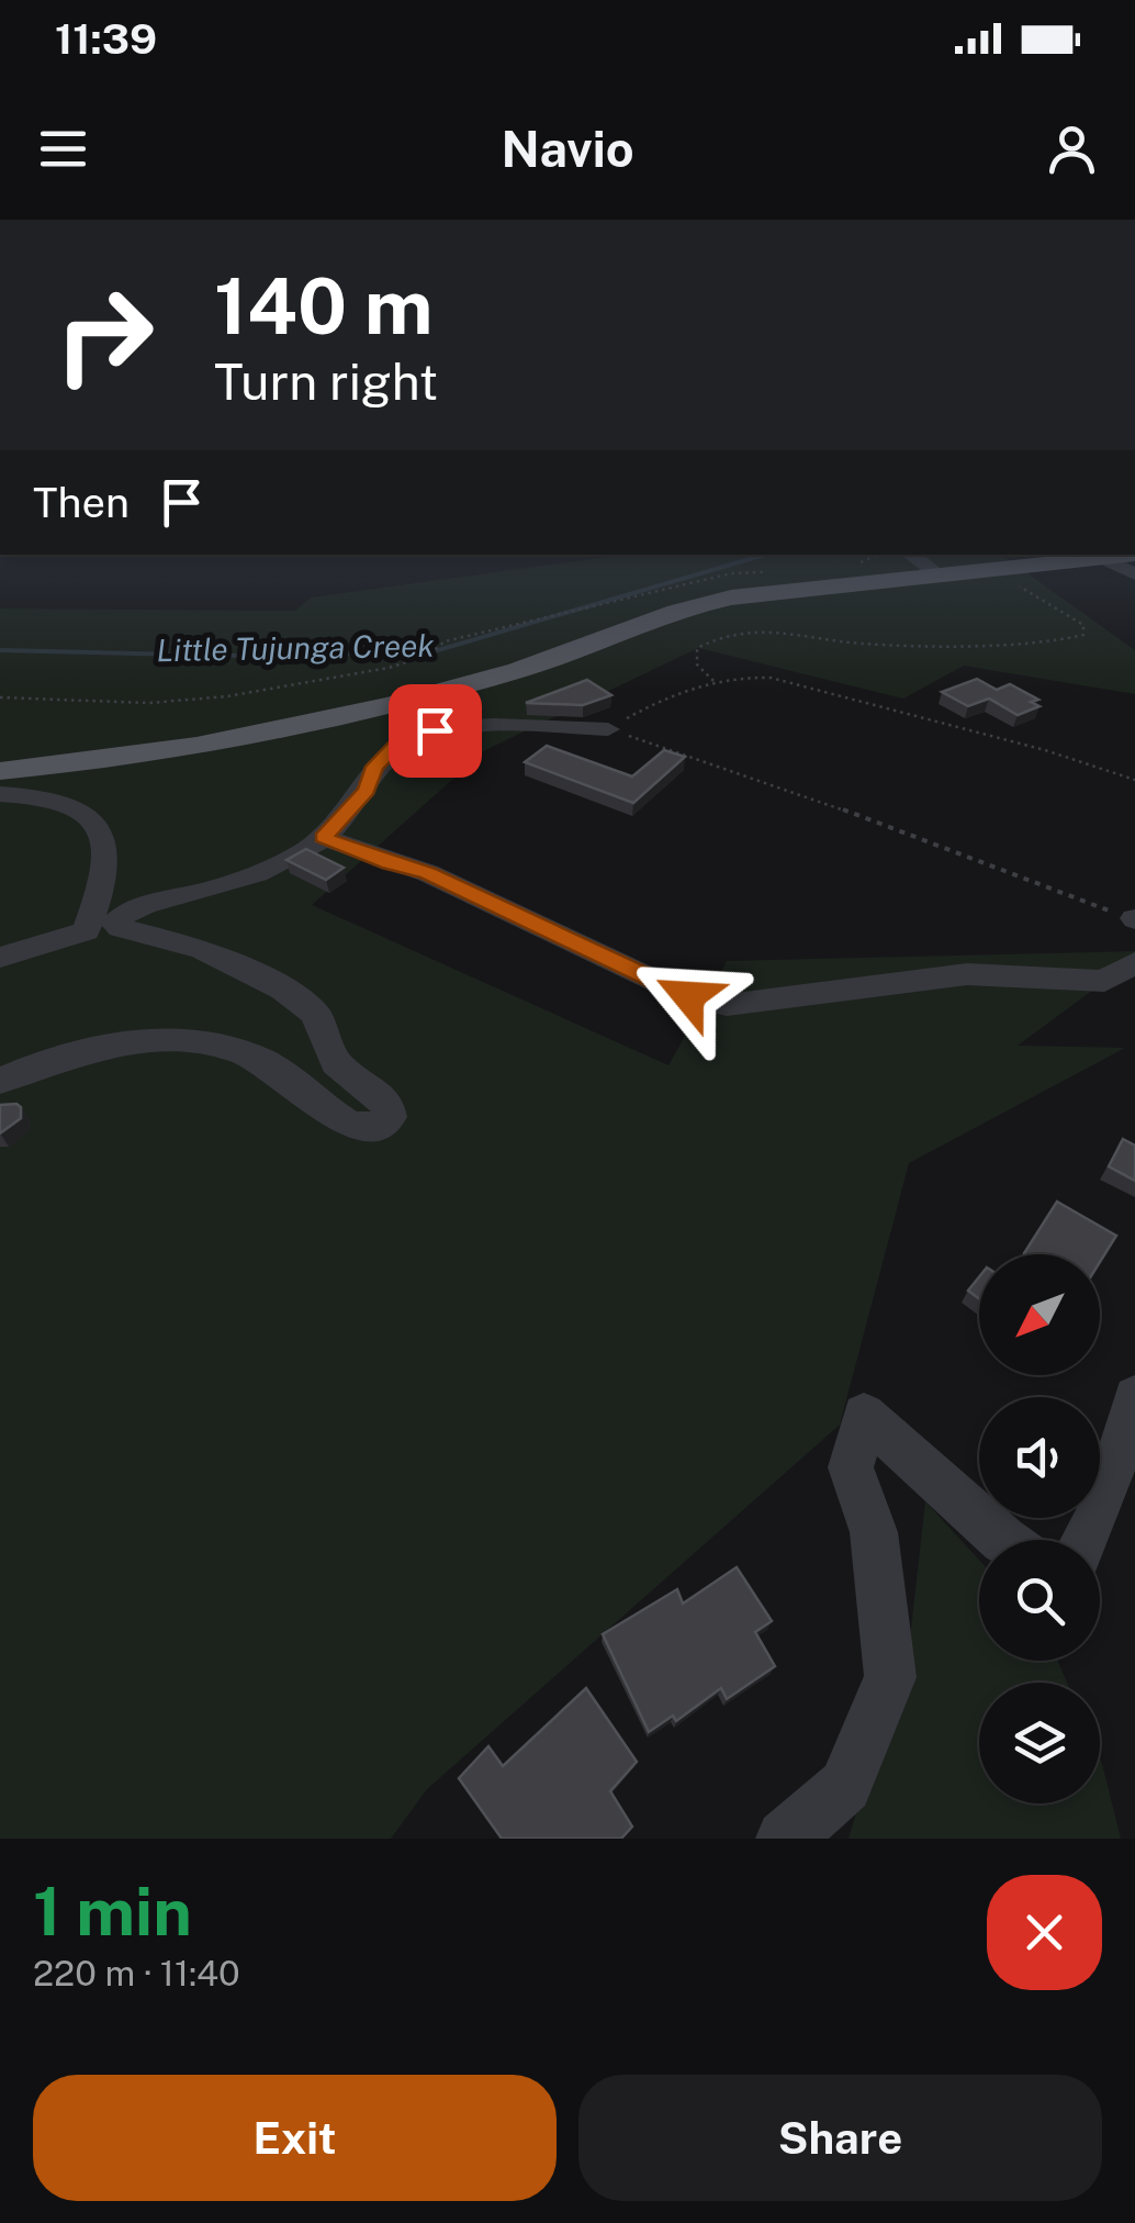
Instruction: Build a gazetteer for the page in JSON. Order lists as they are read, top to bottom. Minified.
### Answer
{"water":["Little Tujunga Creek"],"north":"bottom left","page":{"status":"11:39","header":"Navio","turn":["140 m","Turn right"],"then":"Then","heading":["1 min","220 m · 11:40"],"buttons":["Exit","Share"]}}
